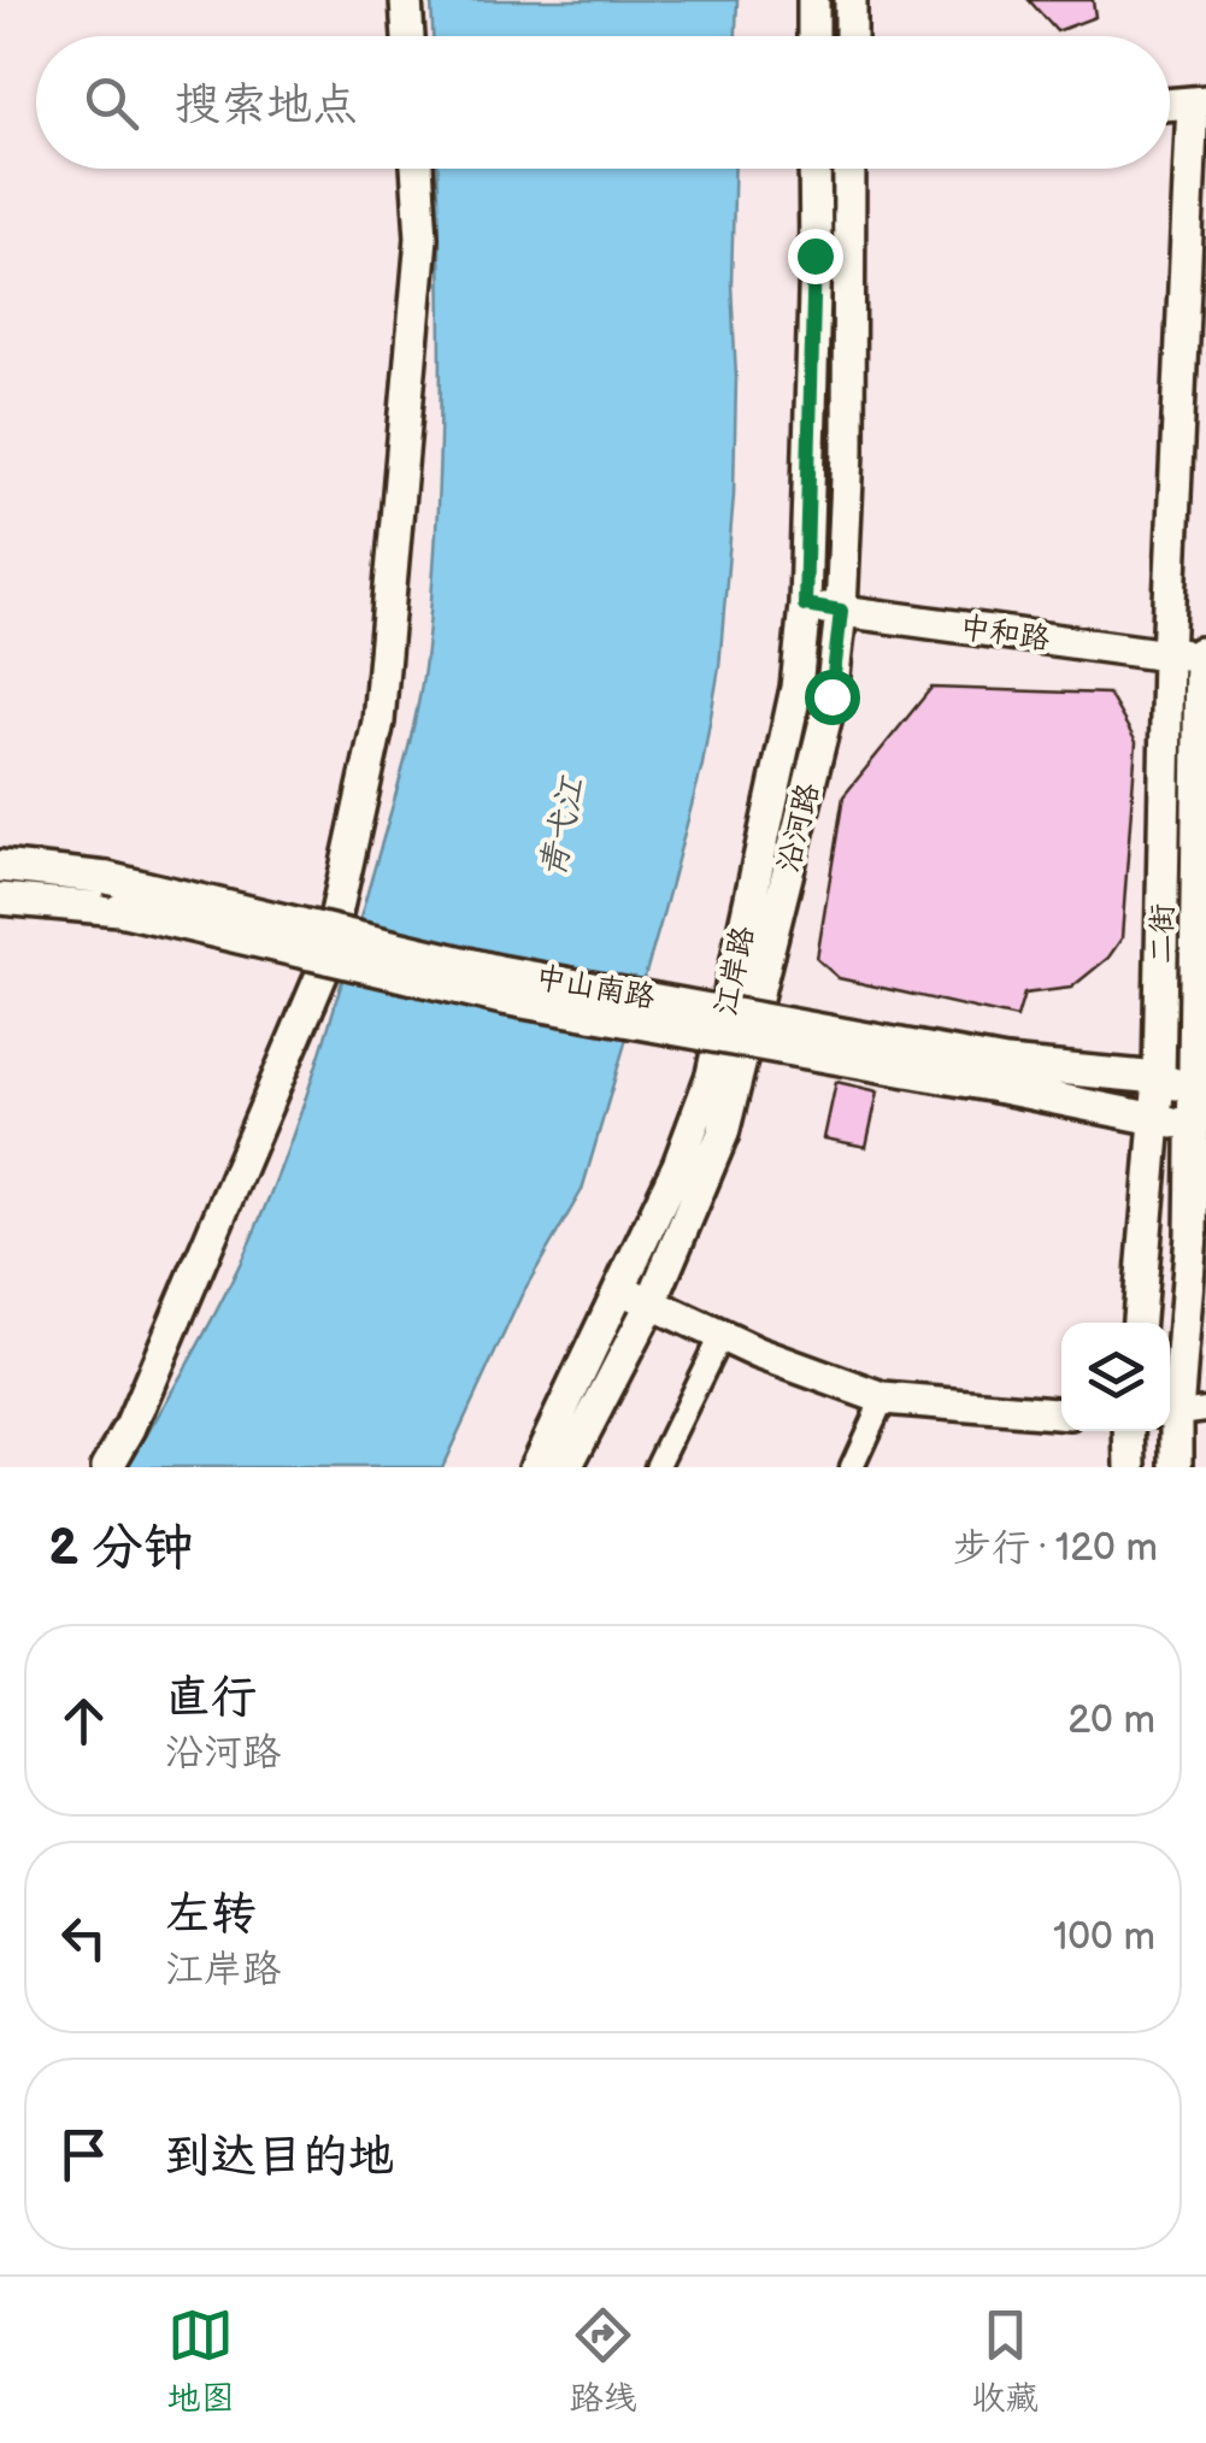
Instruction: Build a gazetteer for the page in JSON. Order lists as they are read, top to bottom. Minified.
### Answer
{"streets":{"main road":["中和路","沿河路","二街","江岸路","中山南路"]},"crossings":[["中和路","沿河路"],["中和路","二街"],["中和路","江岸路"],["二街","中山南路"]],"water":["青弋江"],"page":{"search":"搜索地点","heading":["2 分钟","步行 · 120 m"],"list":[["直行","沿河路","20 m"],["左转","江岸路","100 m"],"到达目的地"],"nav":["地图","路线","收藏"]}}
